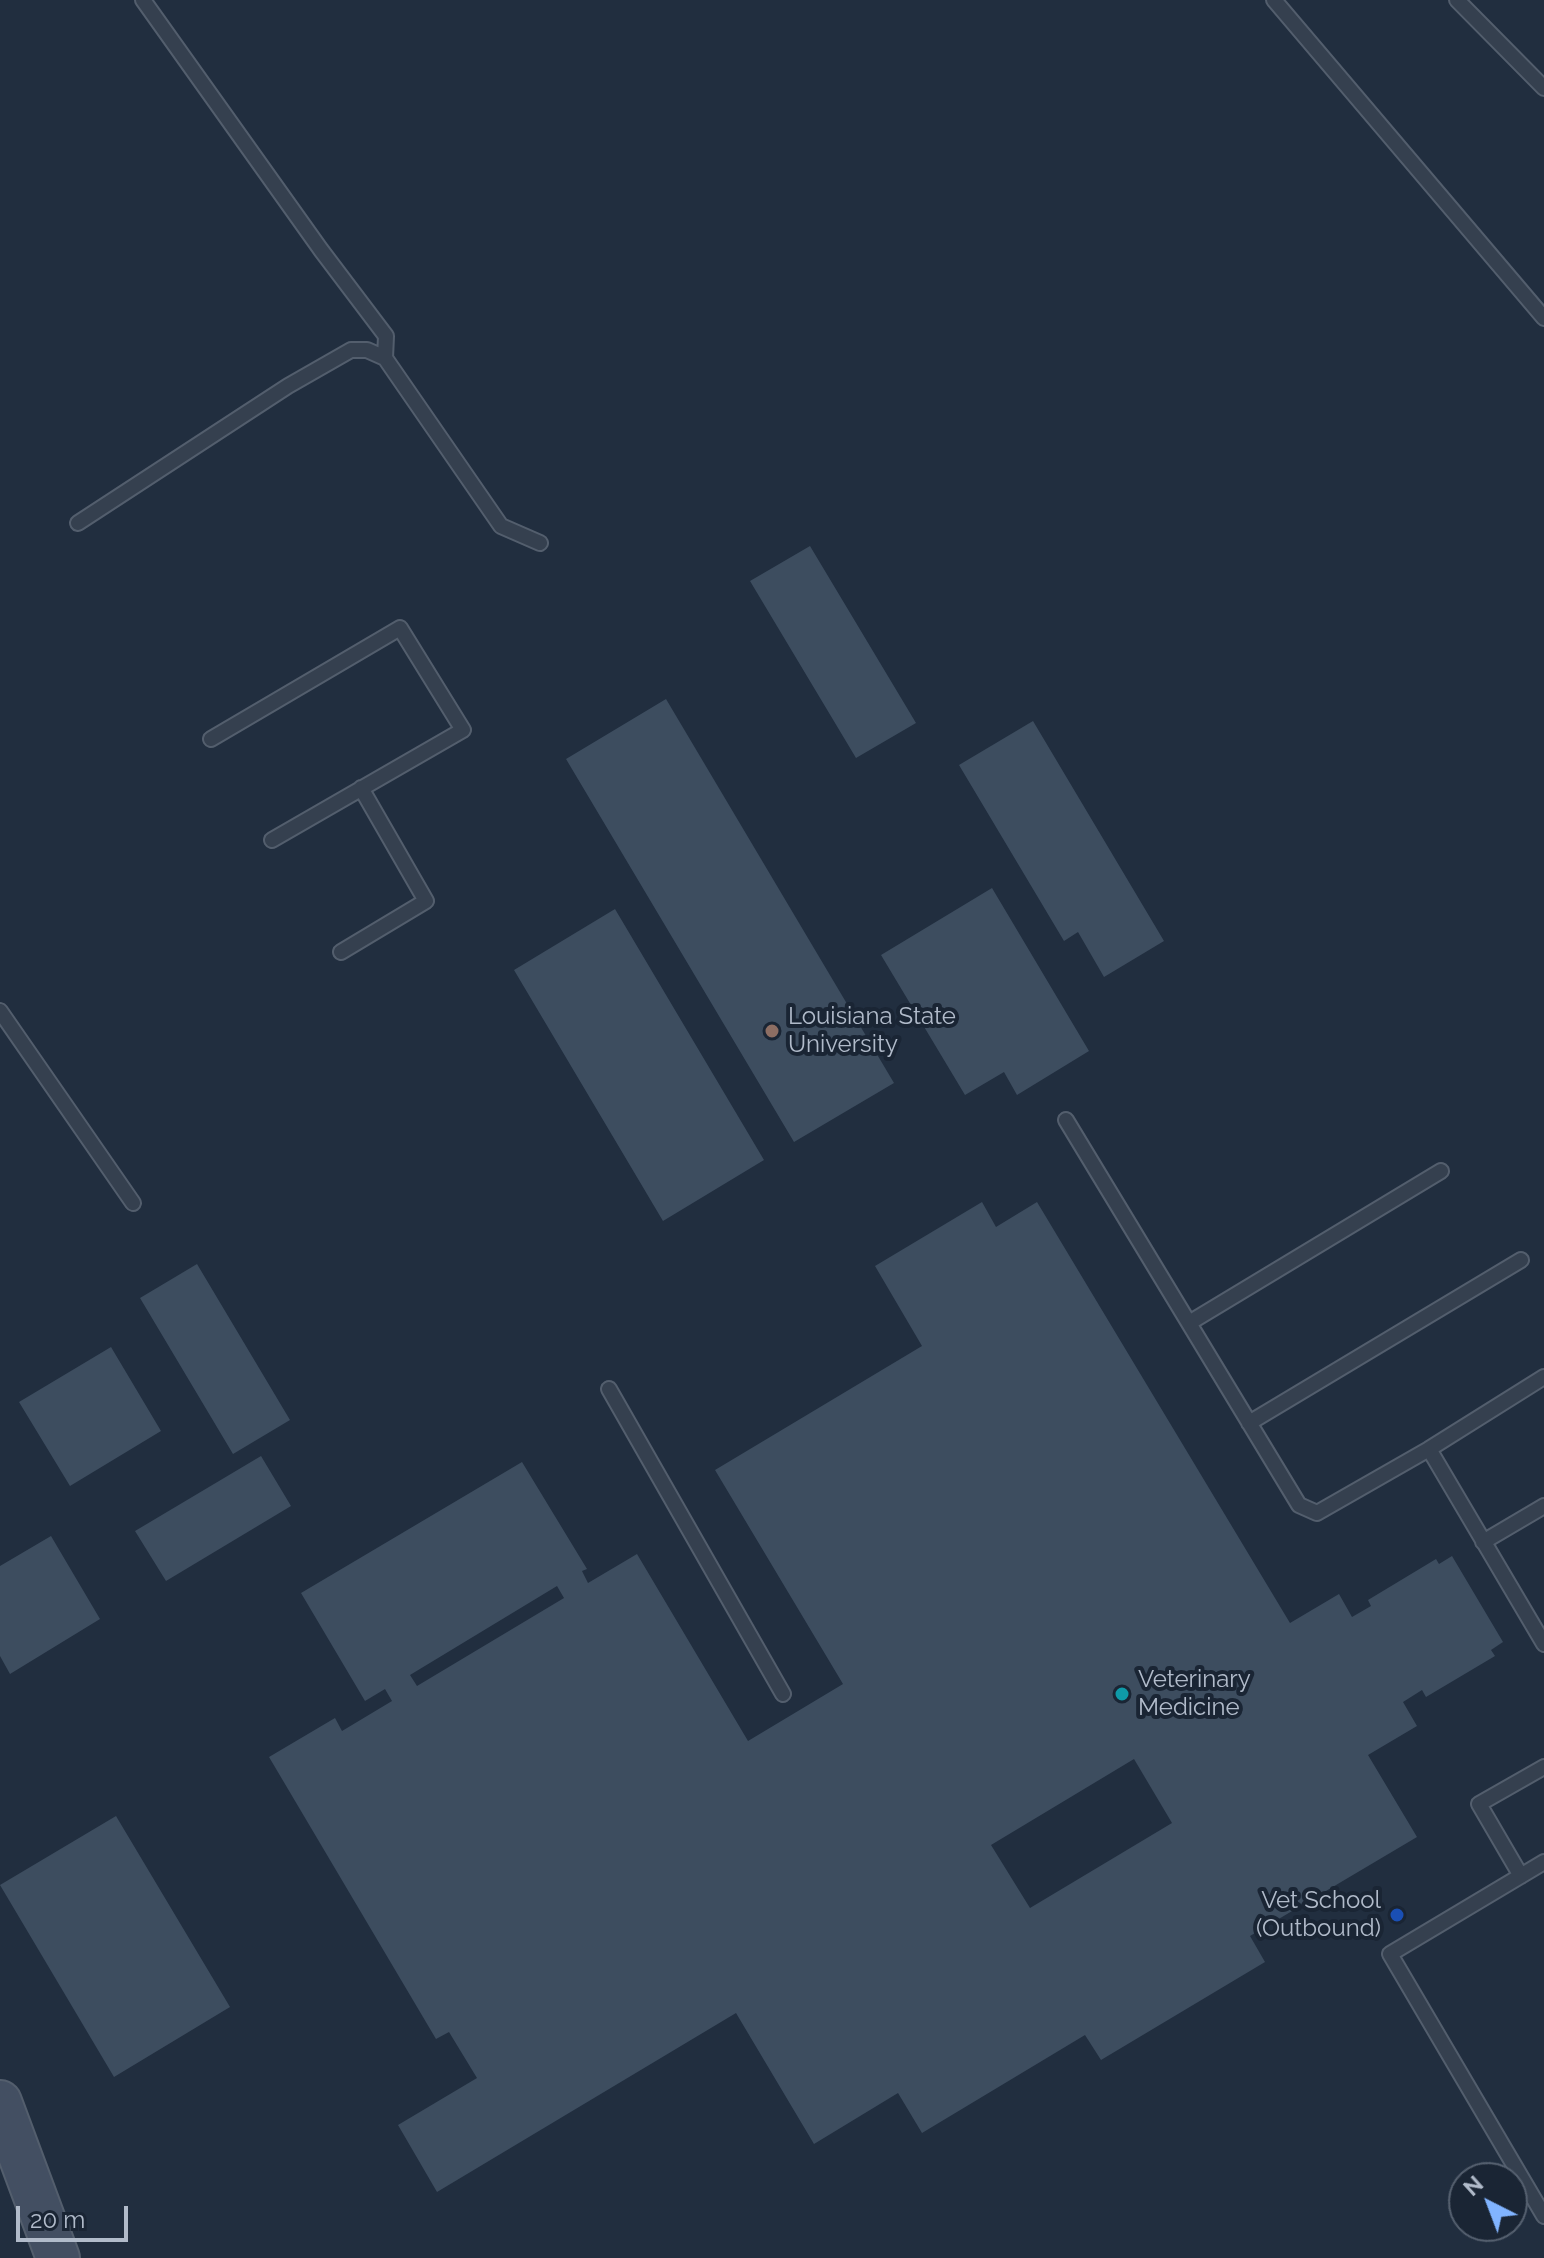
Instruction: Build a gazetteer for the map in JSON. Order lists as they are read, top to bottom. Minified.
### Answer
{"places":["Louisiana State University","Veterinary Medicine","Vet School (Outbound)"],"scale_bar":"20 m","north":"top left"}
